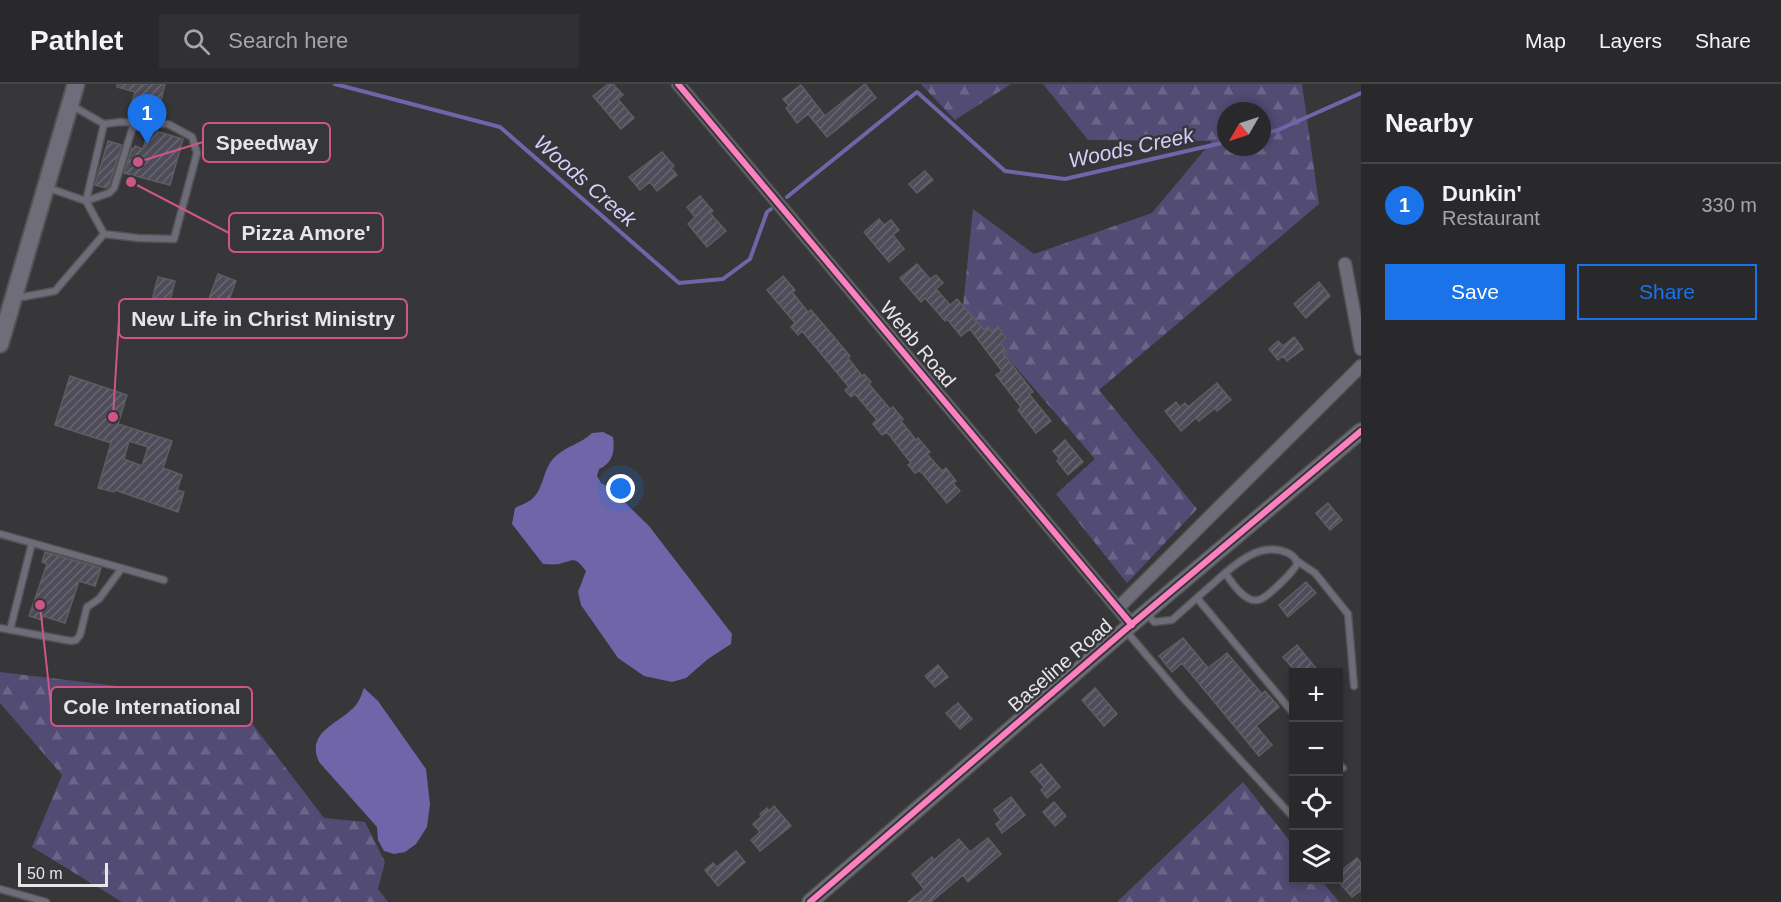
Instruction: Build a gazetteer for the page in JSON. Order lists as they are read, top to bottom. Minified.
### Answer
{"streets":{"street":["Webb Road","Baseline Road"]},"crossings":[["Webb Road","Baseline Road"]],"water":["Woods Creek"],"places":["Speedway","Pizza Amore'","New Life in Christ Ministry","Cole International"],"scale_bar":"50 m","north":"bottom left","page":{"header":"Pathlet","search":"Search here","nav":["Map","Layers","Share"],"heading":"Nearby","pins":"1","list":[{"mark":"1","name":"Dunkin'","note":"Restaurant","value":"330 m"}],"buttons":["Save","Share"],"map_buttons":["+","−"],"scale":"50 m"}}
